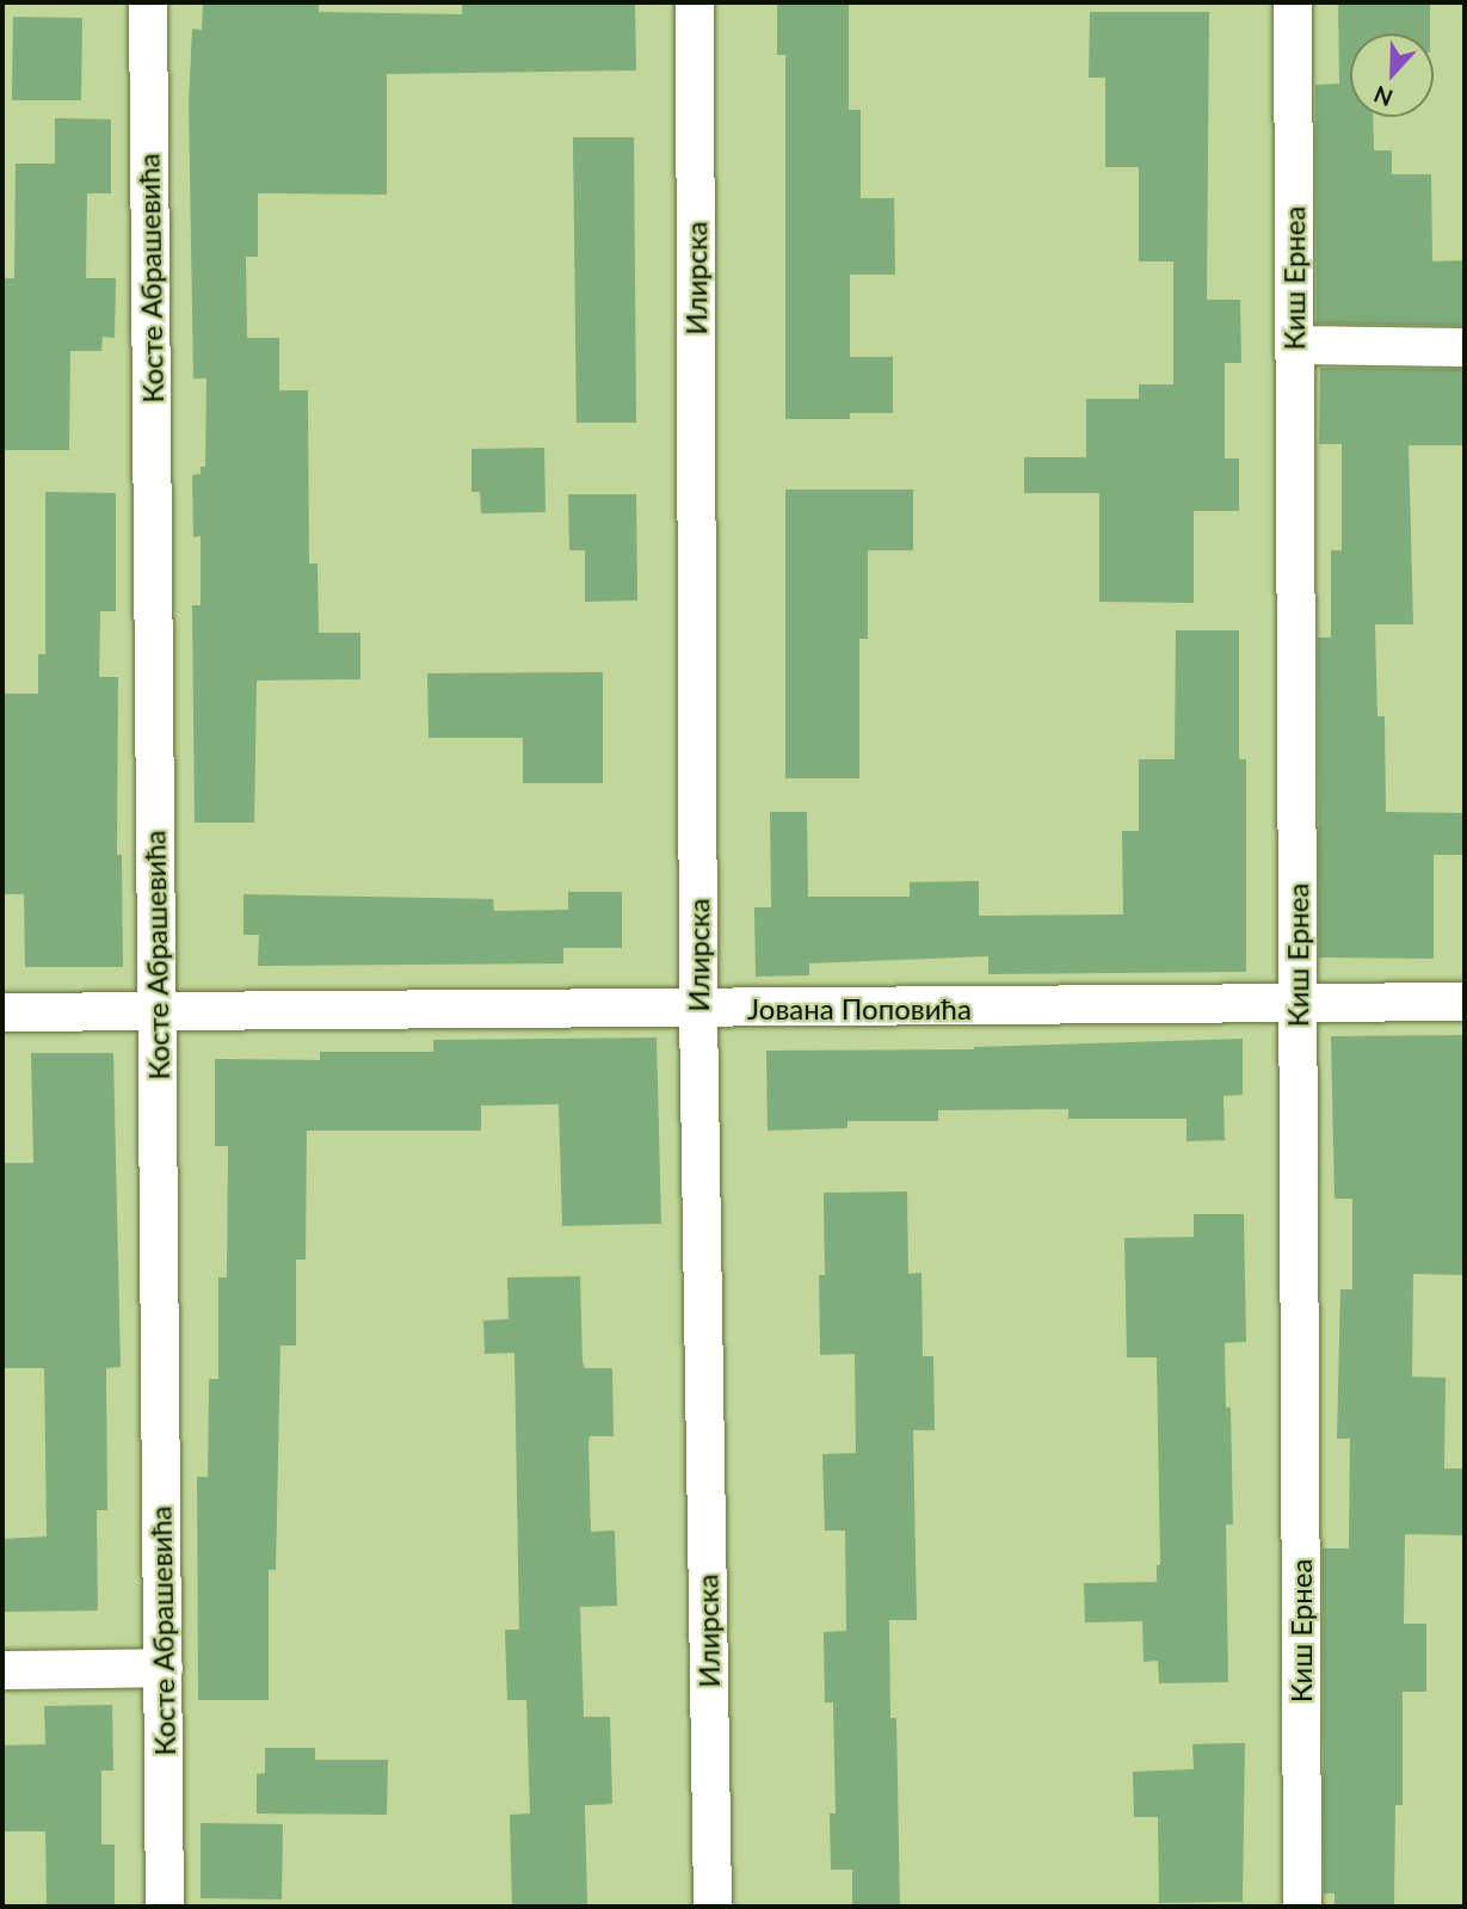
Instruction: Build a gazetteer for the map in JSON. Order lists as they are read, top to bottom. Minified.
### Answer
{"streets":{"street":["Косте Абрашевића","Илирска","Киш Ернеа","Јована Поповића"]},"crossings":[["Косте Абрашевића","Јована Поповића"],["Илирска","Јована Поповића"],["Киш Ернеа","Јована Поповића"]],"north":"bottom"}
